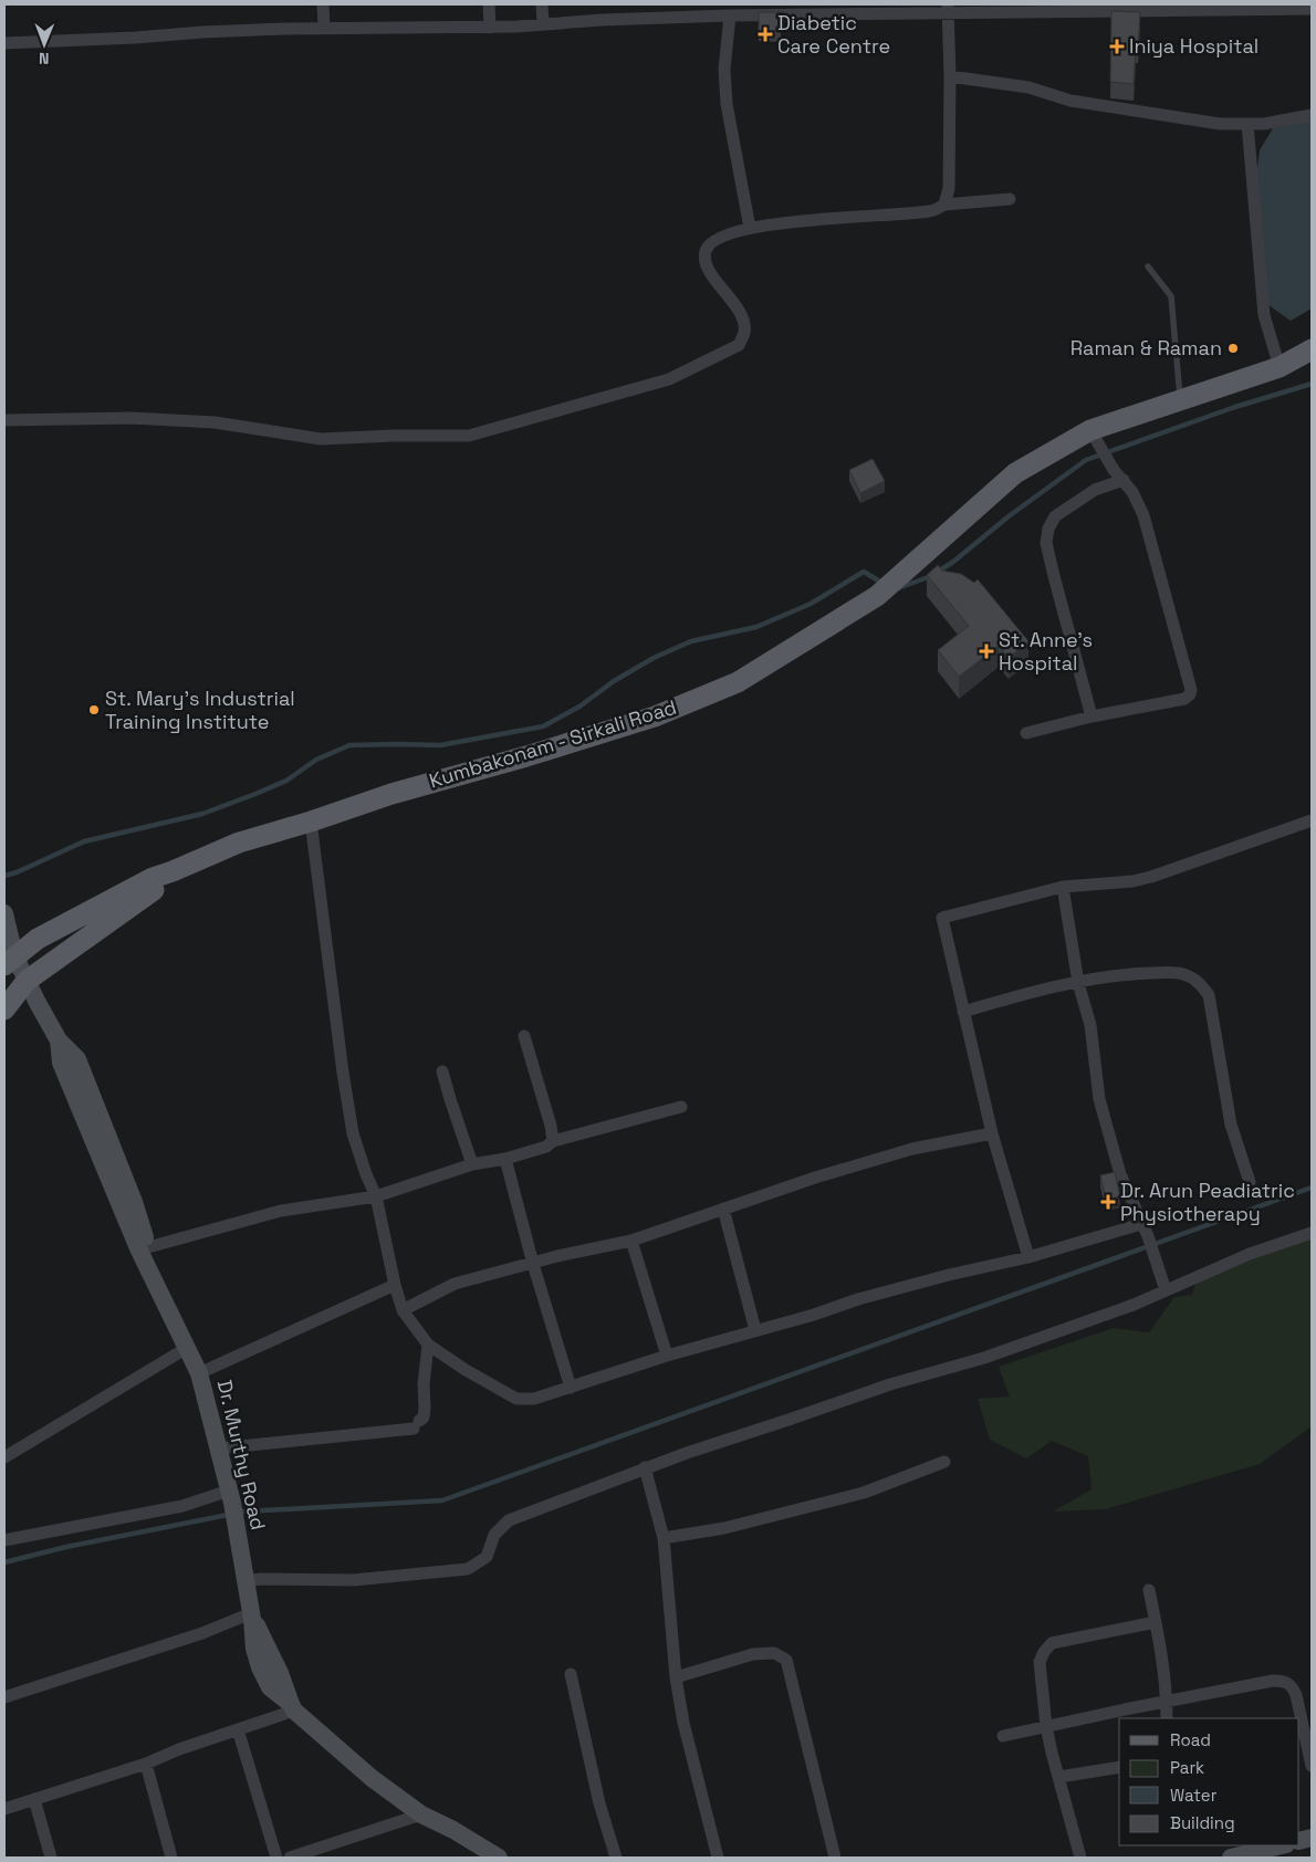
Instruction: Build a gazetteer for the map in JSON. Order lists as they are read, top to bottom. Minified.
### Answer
{"streets":{"main road":["Kumbakonam - Sirkali Road","Dr. Murthy Road"]},"crossings":[["Kumbakonam - Sirkali Road","Dr. Murthy Road"]],"places":{"health":["Diabetic Care Centre","Iniya Hospital","St. Anne's Hospital","Dr. Arun Peadiatric Physiotherapy"],"other":["Raman & Raman","St. Mary's Industrial Training Institute"]},"legend":["Road","Park","Water","Building"],"north":"bottom"}
